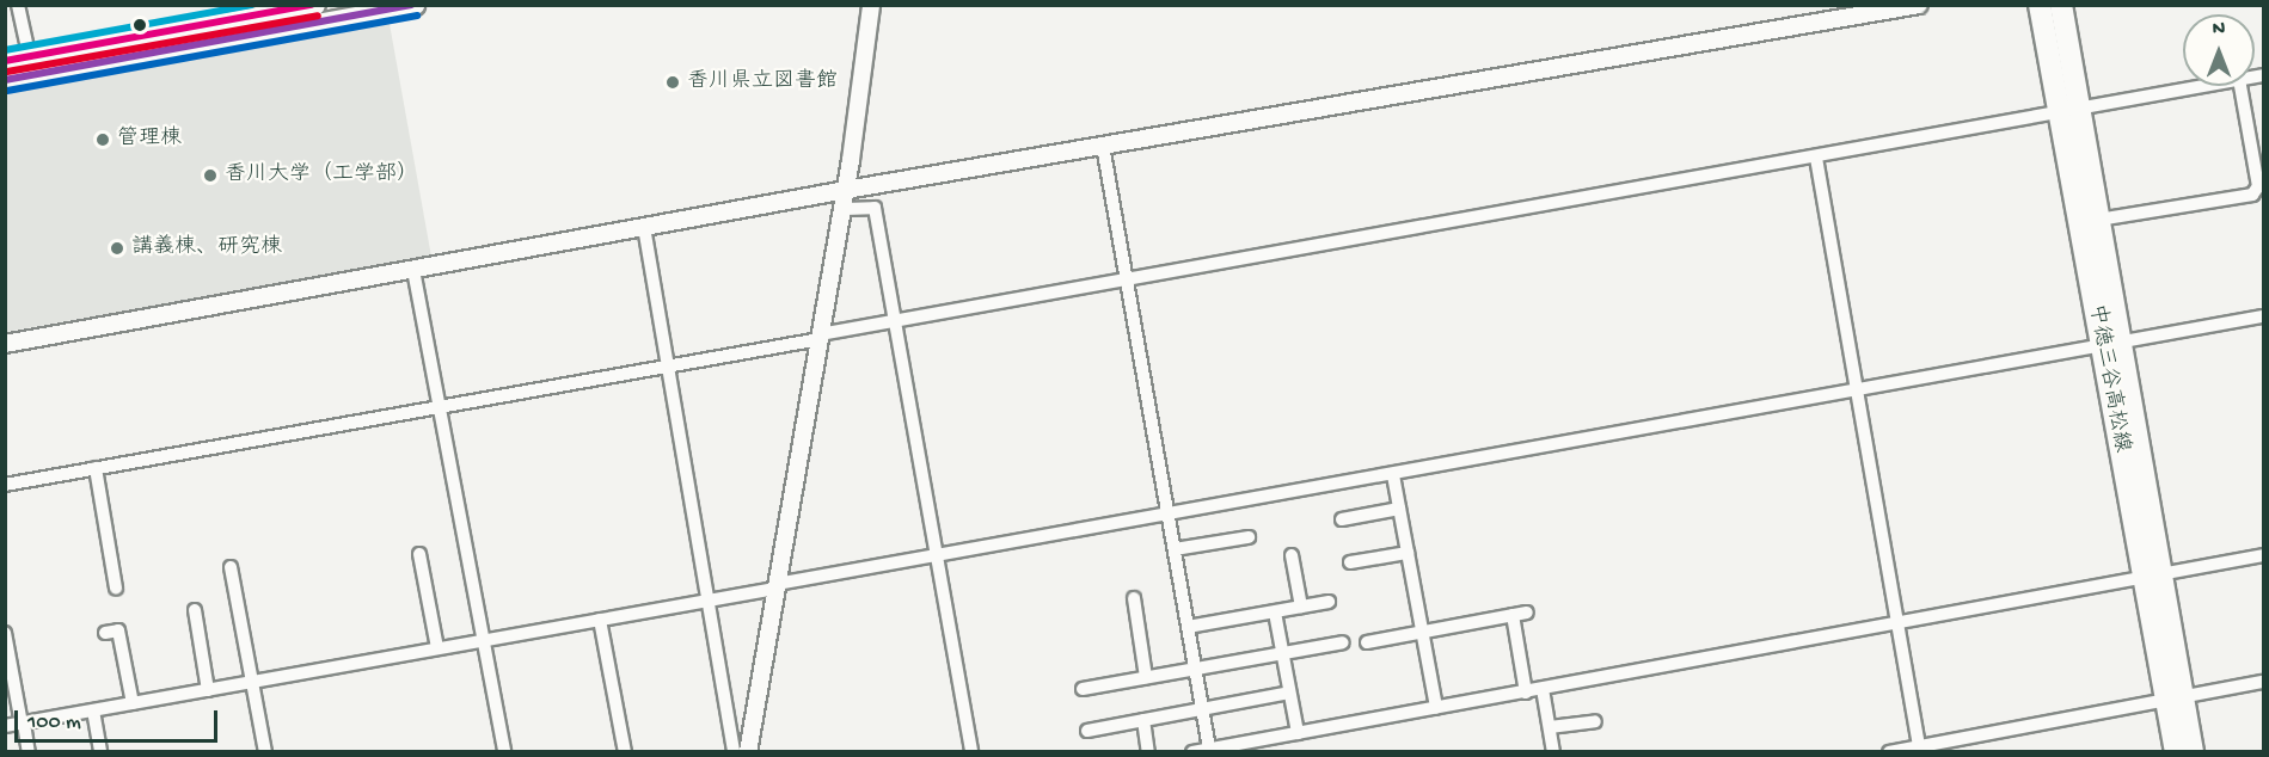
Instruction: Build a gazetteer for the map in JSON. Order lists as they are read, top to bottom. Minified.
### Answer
{"streets":{"main road":["中徳三谷高松線"]},"places":["香川県立図書館","管理棟","香川大学（工学部）","講義棟、研究棟"],"scale_bar":"100 m","north":"top"}
